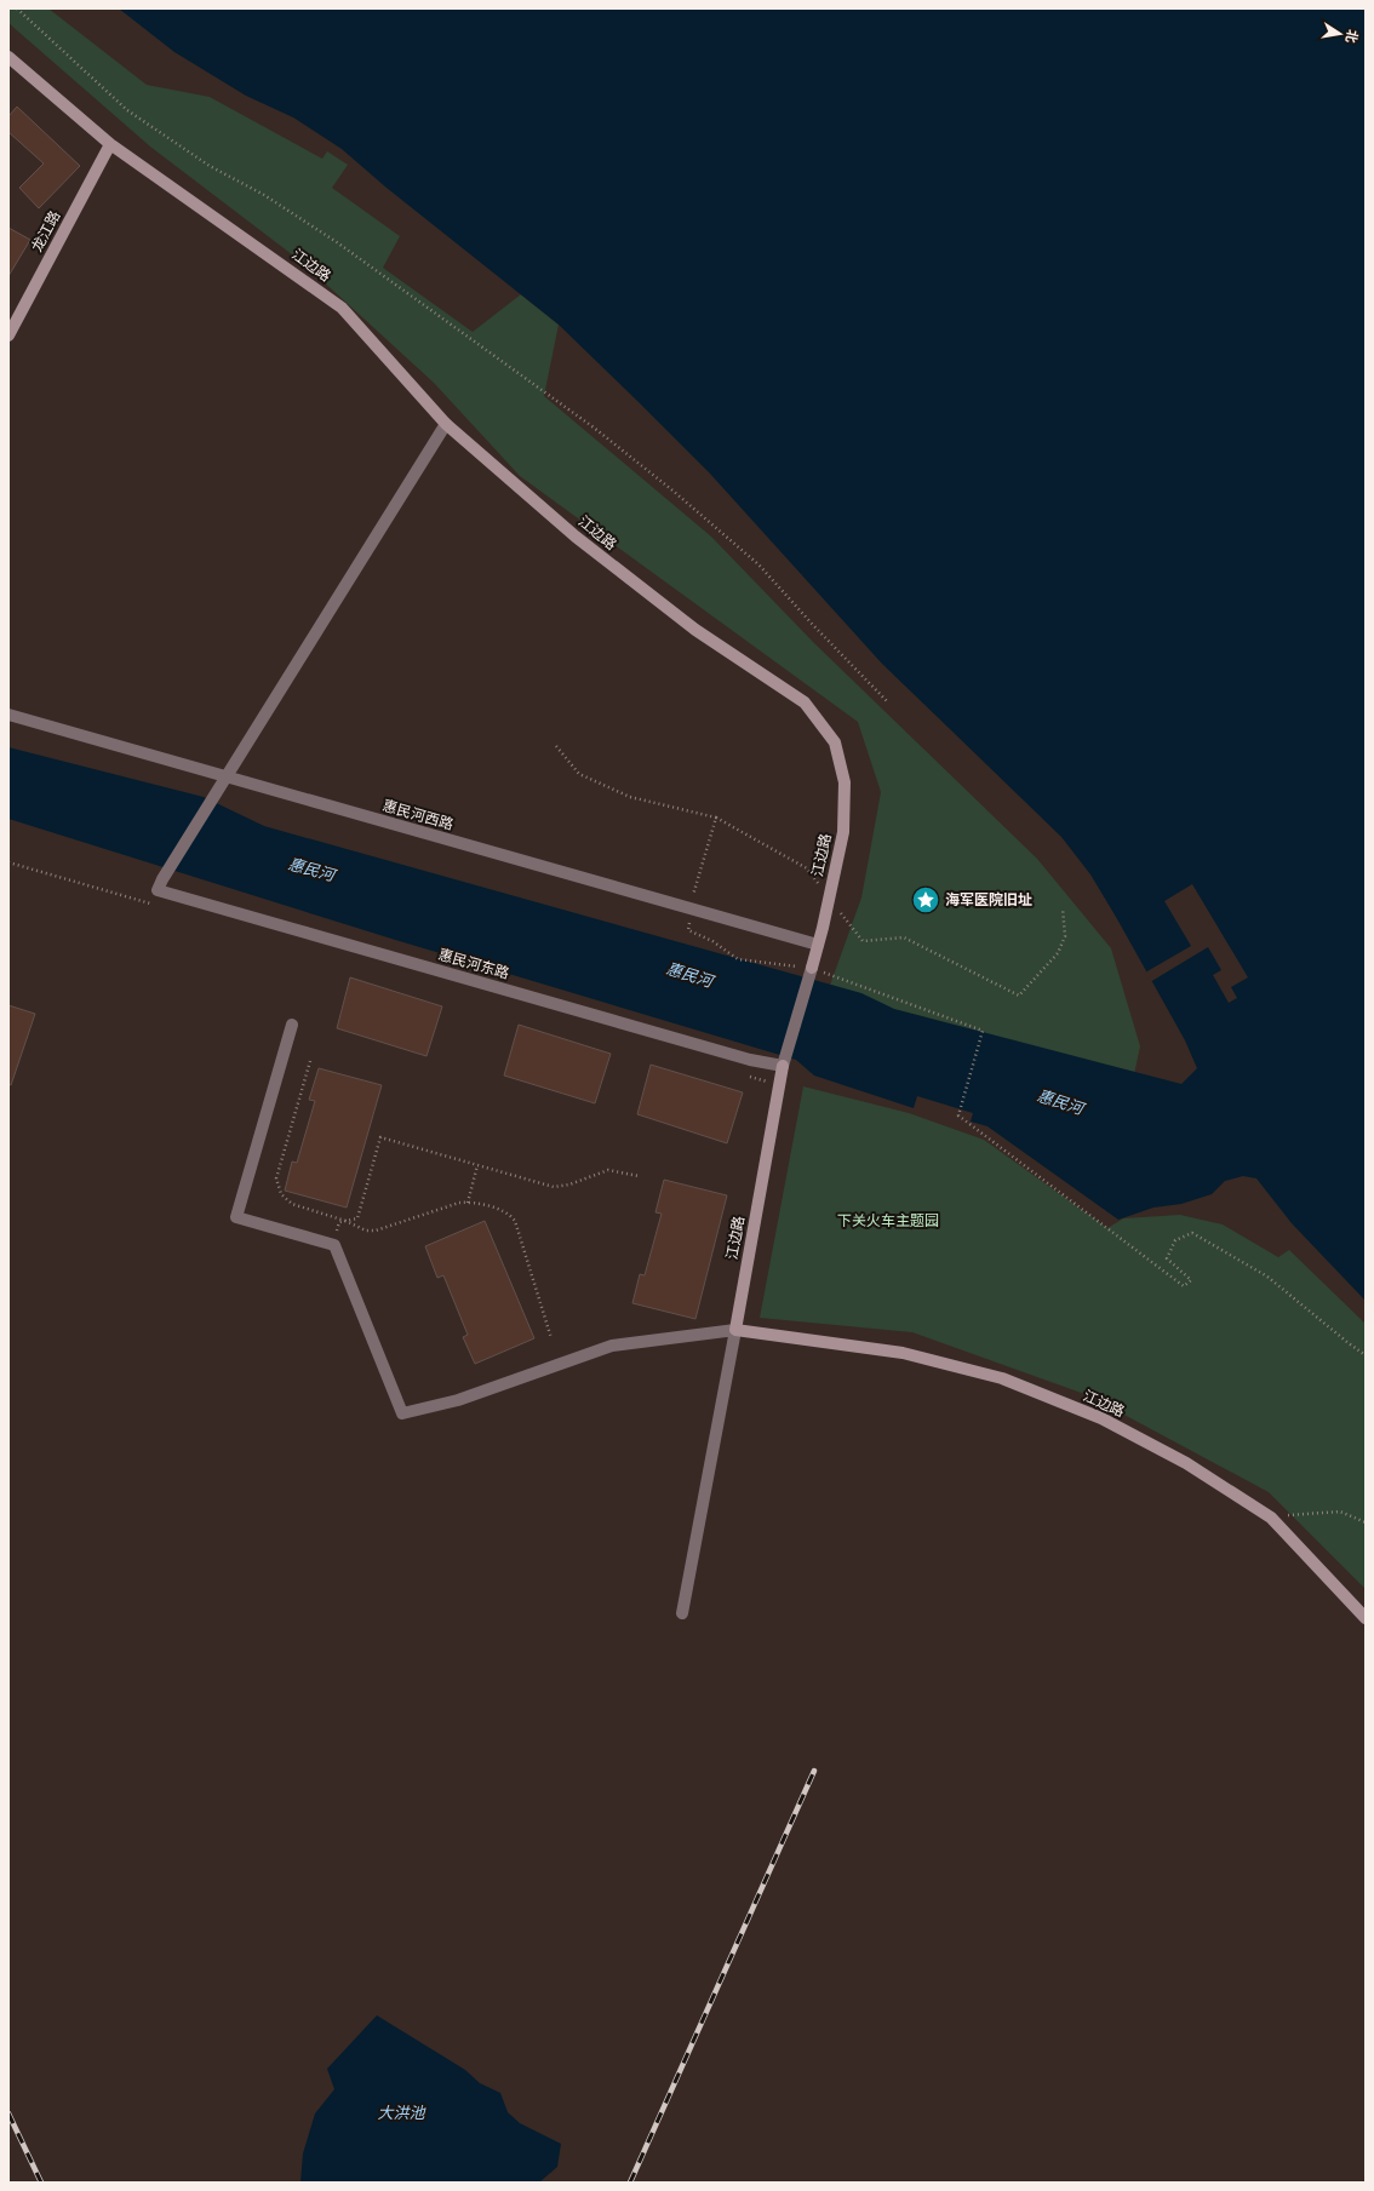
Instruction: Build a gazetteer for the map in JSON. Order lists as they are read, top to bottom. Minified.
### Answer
{"streets":{"street":["龙江路","江边路","惠民河西路","惠民河东路"]},"crossings":[["龙江路","江边路"],["江边路","惠民河东路"],["惠民河西路","惠民河东路"]],"water":["惠民河","大洪池"],"parks":["下关火车主题园"],"places":{"place":["海军医院旧址"]},"north":"right"}
